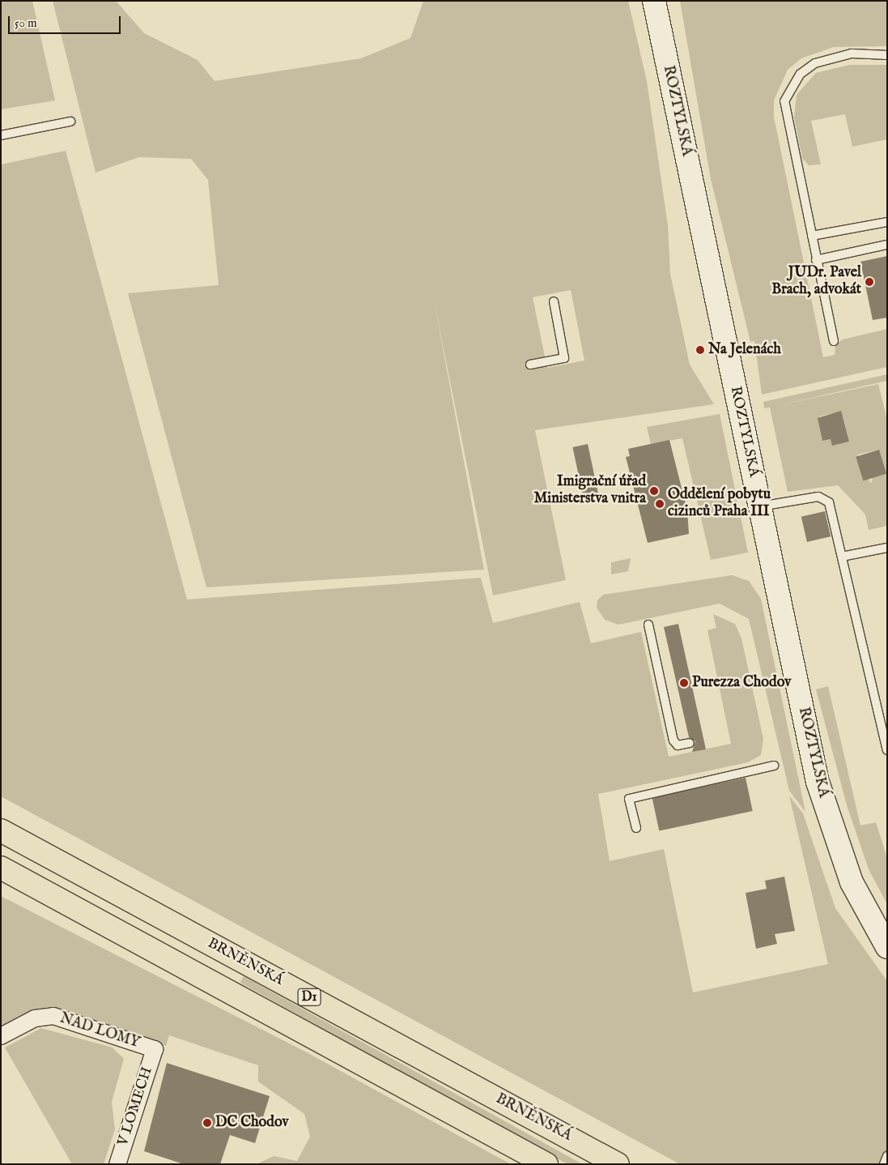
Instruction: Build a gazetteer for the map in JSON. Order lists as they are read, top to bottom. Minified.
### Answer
{"streets":{"highway":["BRNĚNSKÁ","D1"],"main road":["ROZTYLSKÁ"],"street":["NAD LOMY","V LOMECH"]},"crossings":[["NAD LOMY","V LOMECH"]],"places":["JUDr. Pavel Brach, advokát","Na Jelenách","Imigrační úřad Ministerstva vnitra","Oddělení pobytu cizinců Praha III","Purezza Chodov","DC Chodov"],"scale_bar":"50 m"}
